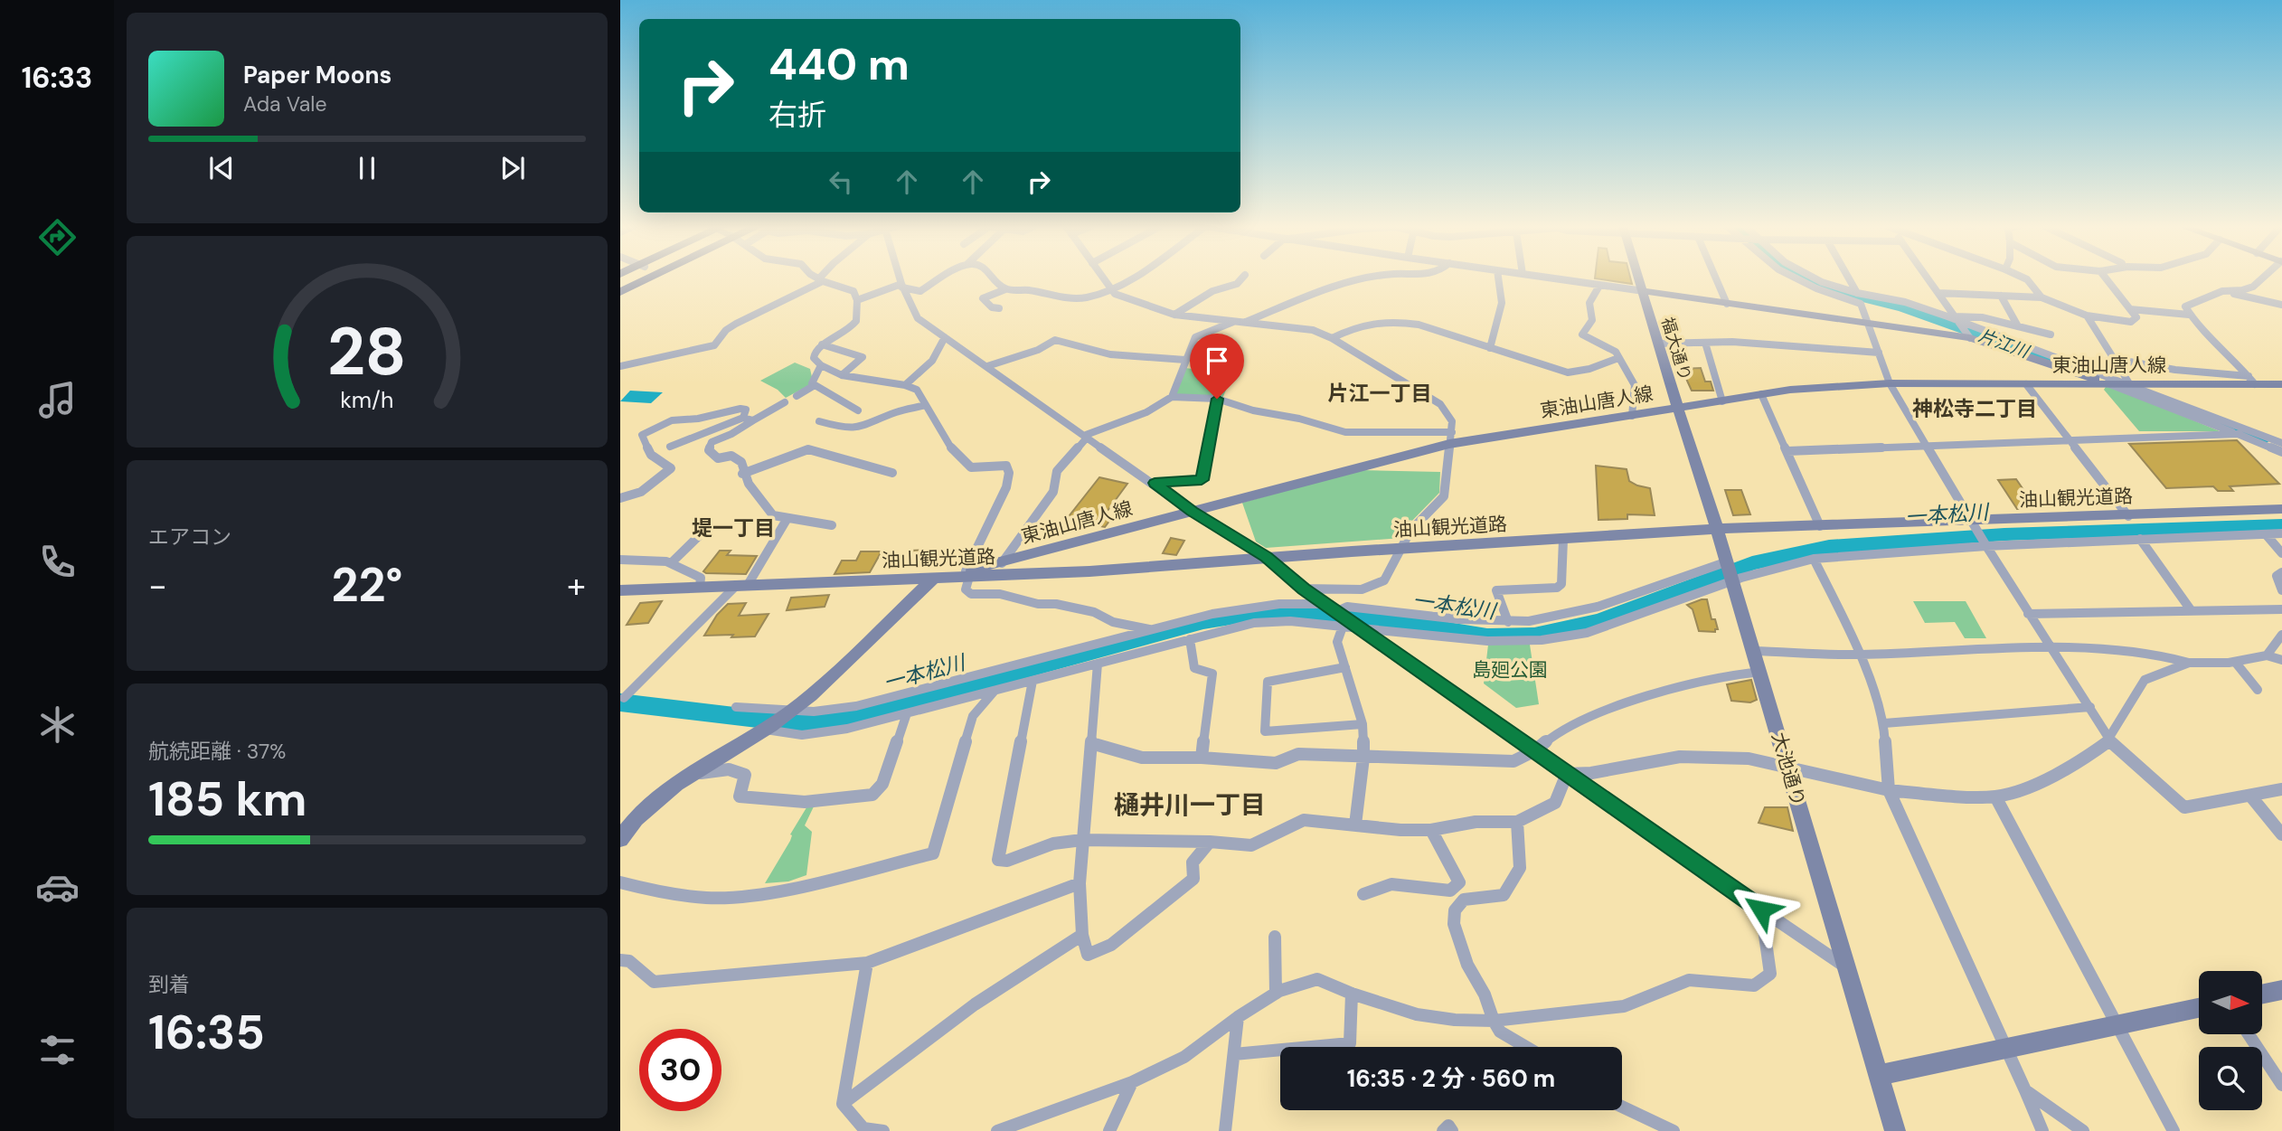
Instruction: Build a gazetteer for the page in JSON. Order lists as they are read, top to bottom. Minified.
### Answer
{"streets":{"street":["福大通り","東油山唐人線","油山観光道路","大池通り"]},"crossings":[["福大通り","東油山唐人線"],["福大通り","大池通り"],["東油山唐人線","油山観光道路"],["東油山唐人線","大池通り"],["油山観光道路","大池通り"]],"districts":["片江一丁目","神松寺二丁目","堤一丁目","樋井川一丁目"],"water":["片江川","一本松川"],"parks":["島廻公園"],"north":"right","page":{"tabs":"16:33","turn":["440 m","右折"],"song":["Paper Moons","Ada Vale"],"tile":["エアコン",["航続距離 · 37%","185 km"],["到着","16:35"]],"heat":["−","22°","+"],"limit":"30","trip":"16:35 · 2 分 · 560 m","gauge":["28","km/h"]}}
